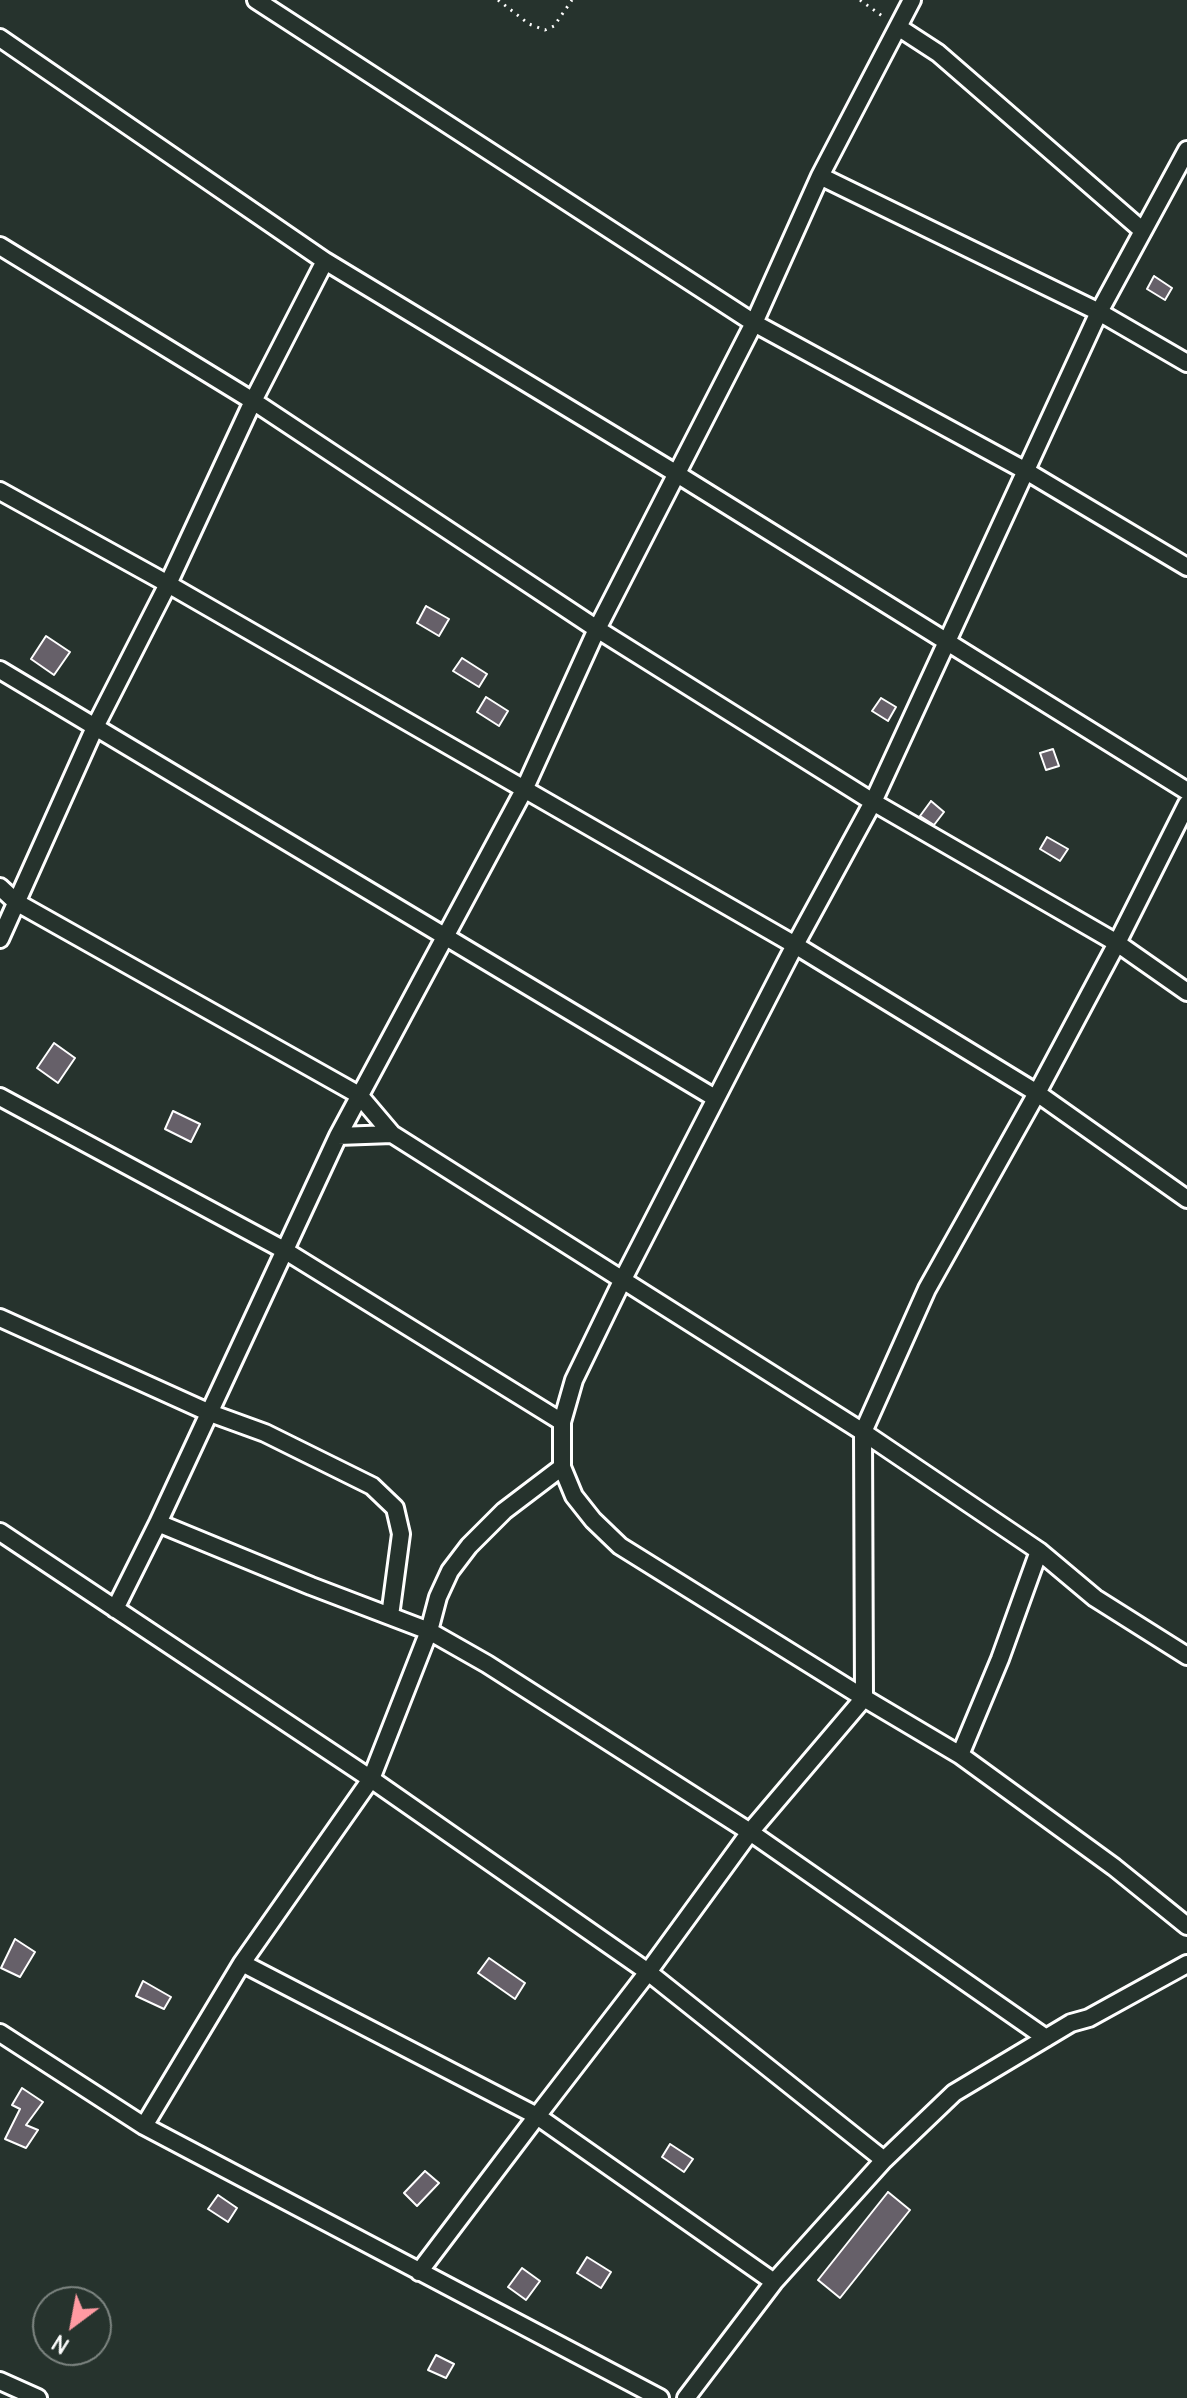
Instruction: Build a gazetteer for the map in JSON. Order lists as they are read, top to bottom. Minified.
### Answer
{"north":"bottom left"}
